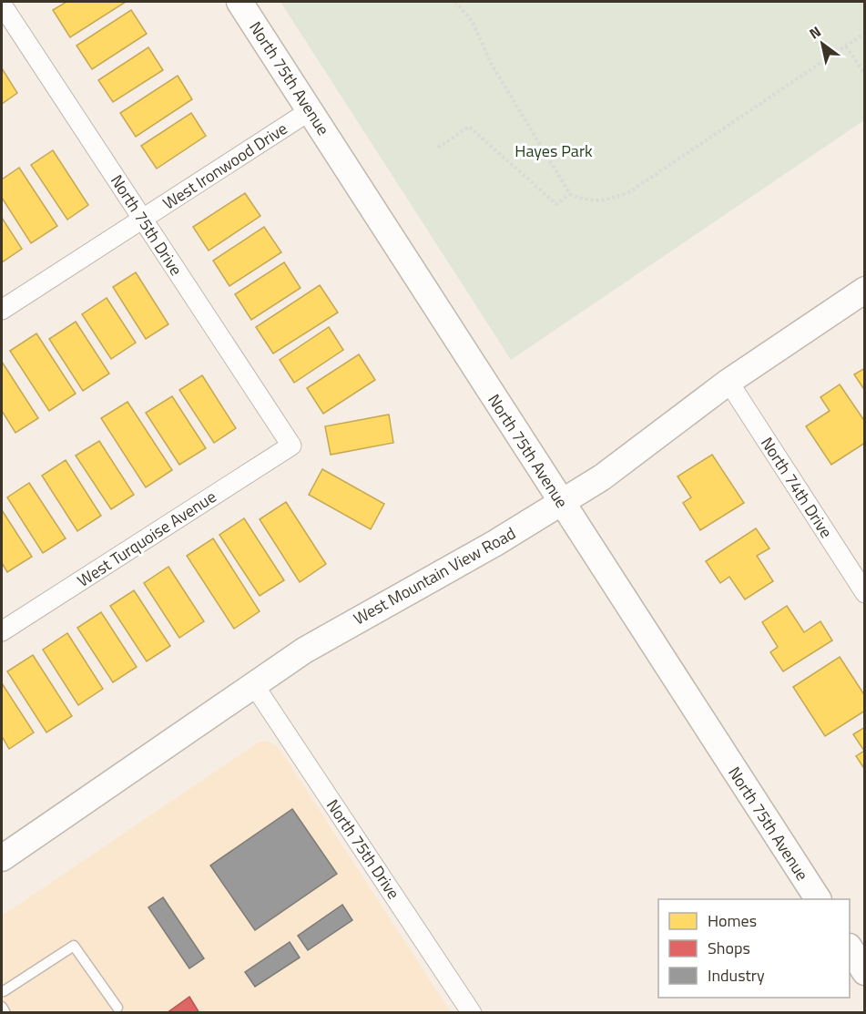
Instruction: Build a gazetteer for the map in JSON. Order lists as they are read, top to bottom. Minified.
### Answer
{"streets":{"main road":["North 75th Avenue","West Mountain View Road"],"street":["West Ironwood Drive","North 75th Drive","North 74th Drive","West Turquoise Avenue"]},"crossings":[["North 75th Avenue","West Ironwood Drive"],["North 75th Avenue","West Mountain View Road"],["West Ironwood Drive","North 75th Drive"],["North 75th Drive","West Turquoise Avenue"],["North 75th Drive","West Mountain View Road"],["North 74th Drive","West Mountain View Road"]],"parks":["Hayes Park"],"legend":["Homes","Shops","Industry"],"north":"top left"}
